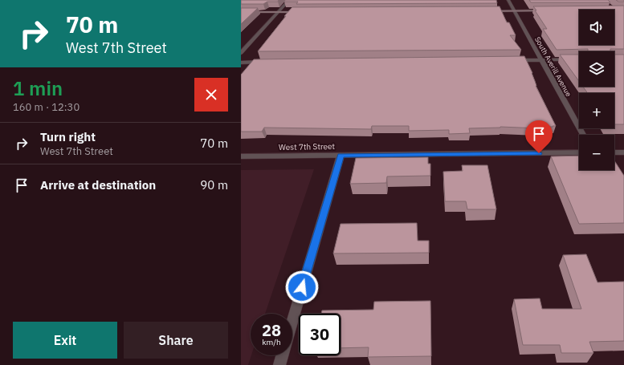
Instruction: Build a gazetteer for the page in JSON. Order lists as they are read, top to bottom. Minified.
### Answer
{"streets":{"street":["South Averill Avenue","West 7th Street"]},"page":{"turn":["70 m","West 7th Street"],"map_buttons":["+","−"],"heading":["1 min","160 m · 12:30"],"list":[{"name":"Turn right","note":"West 7th Street","value":"70 m"},{"name":"Arrive at destination","value":"90 m"}],"speed":"28 km/h","limit":"30","buttons":["Exit","Share"]}}
